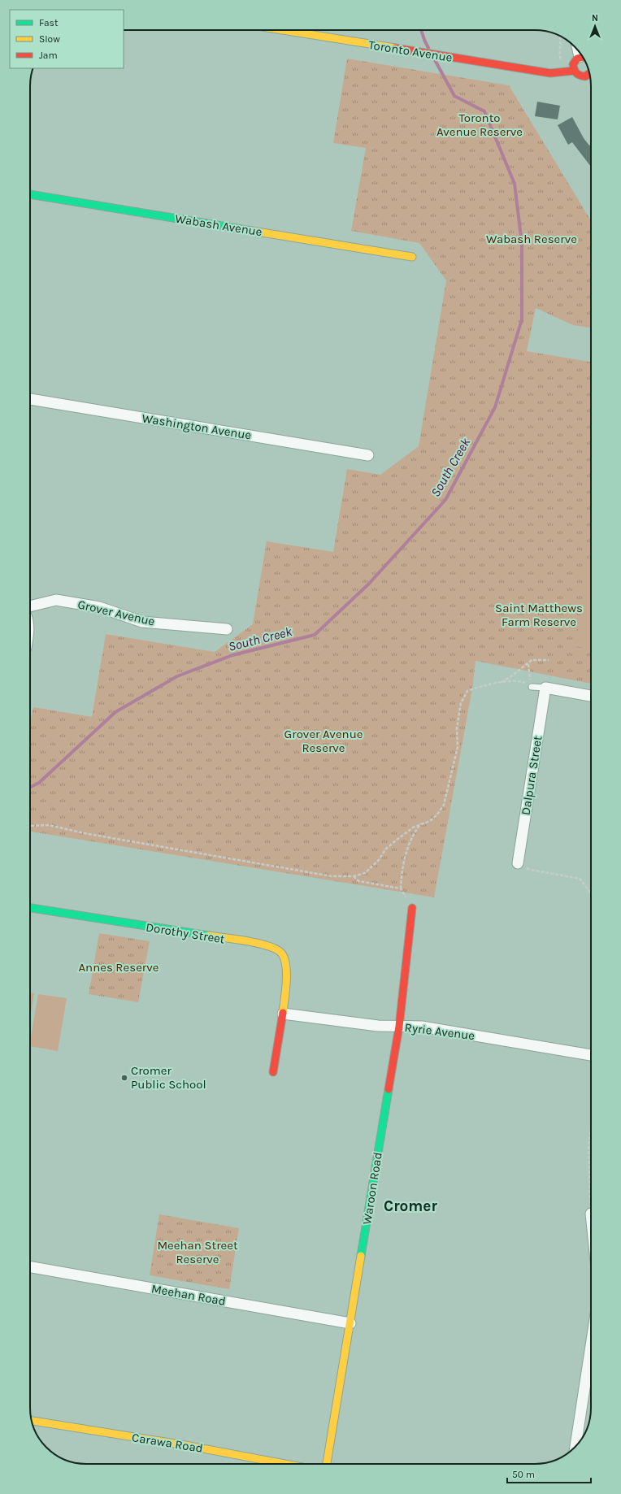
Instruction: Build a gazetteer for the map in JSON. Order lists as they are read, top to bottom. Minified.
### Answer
{"streets":{"street":["Toronto Avenue","Wabash Avenue","Washington Avenue","Grover Avenue","Dalpura Street","Dorothy Street","Ryrie Avenue","Waroon Road","Meehan Road","Carawa Road"]},"crossings":[["Dorothy Street","Ryrie Avenue"],["Ryrie Avenue","Waroon Road"],["Waroon Road","Meehan Road"]],"districts":["Cromer"],"water":["South Creek"],"parks":["Toronto Avenue Reserve","Wabash Reserve","Saint Matthews Farm Reserve","Grover Avenue Reserve","Annes Reserve","Meehan Street Reserve"],"places":["Cromer Public School"],"legend":["Fast","Slow","Jam"],"scale_bar":"50 m","north":"top"}
